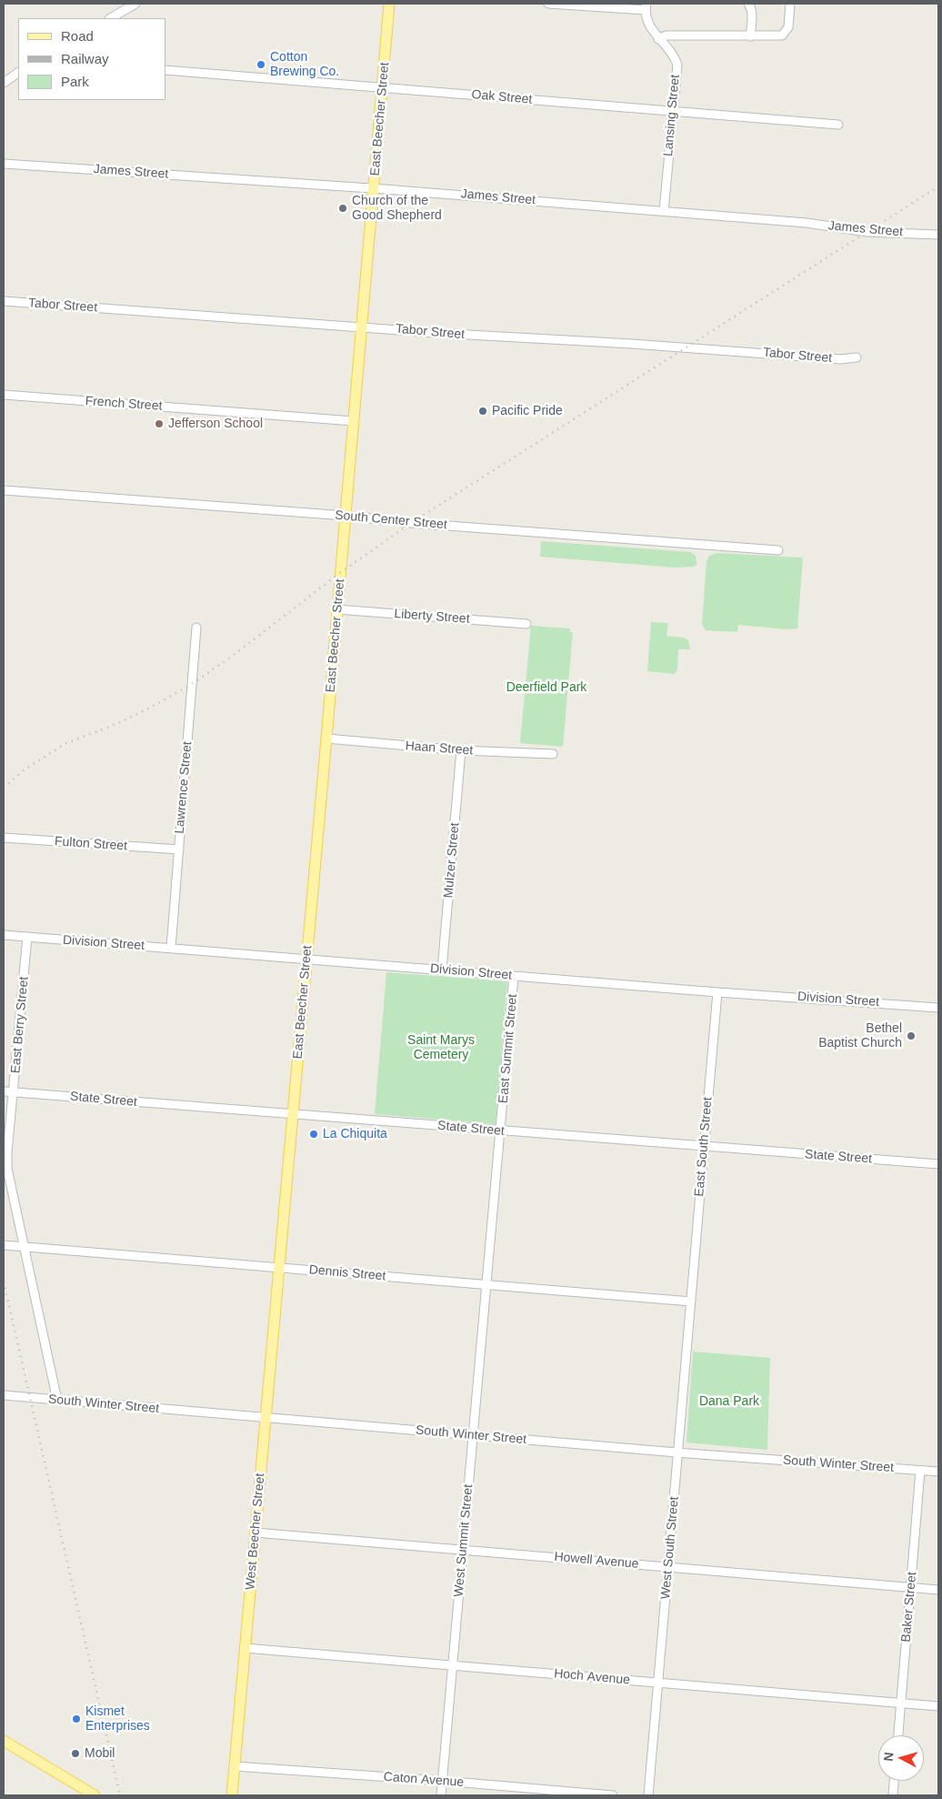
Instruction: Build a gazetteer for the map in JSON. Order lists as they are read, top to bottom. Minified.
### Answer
{"streets":{"main road":["East Beecher Street","West Beecher Street"],"street":["Oak Street","Lansing Street","James Street","Tabor Street","French Street","South Center Street","Liberty Street","Haan Street","Lawrence Street","Fulton Street","Mulzer Street","Division Street","East Berry Street","East Summit Street","State Street","East South Street","Dennis Street","South Winter Street","West Summit Street","West South Street","Howell Avenue","Baker Street","Hoch Avenue","Caton Avenue"]},"crossings":[["Oak Street","Lansing Street"],["Oak Street","East Beecher Street"],["Lansing Street","James Street"],["East Beecher Street","James Street"],["East Beecher Street","Tabor Street"],["East Beecher Street","French Street"],["East Beecher Street","South Center Street"],["East Beecher Street","Liberty Street"],["East Beecher Street","Haan Street"],["East Beecher Street","Division Street"],["East Beecher Street","State Street"],["East Beecher Street","Dennis Street"],["East Beecher Street","West Beecher Street"],["Haan Street","Mulzer Street"],["Lawrence Street","Fulton Street"],["Lawrence Street","Division Street"],["Mulzer Street","Division Street"],["Division Street","East Berry Street"],["Division Street","East Summit Street"],["Division Street","East South Street"],["East Berry Street","State Street"],["East Berry Street","Dennis Street"],["East Berry Street","South Winter Street"],["East Summit Street","State Street"],["East Summit Street","Dennis Street"],["East Summit Street","West Summit Street"],["State Street","East South Street"],["East South Street","Dennis Street"],["East South Street","West South Street"],["Dennis Street","West Beecher Street"],["Dennis Street","West Summit Street"],["Dennis Street","West South Street"],["South Winter Street","West Beecher Street"],["South Winter Street","West Summit Street"],["South Winter Street","West South Street"],["South Winter Street","Baker Street"],["West Beecher Street","Howell Avenue"],["West Beecher Street","Hoch Avenue"],["West Beecher Street","Caton Avenue"],["West Summit Street","Howell Avenue"],["West Summit Street","Hoch Avenue"],["West Summit Street","Caton Avenue"],["West South Street","Howell Avenue"],["West South Street","Hoch Avenue"],["Howell Avenue","Baker Street"],["Baker Street","Hoch Avenue"]],"parks":["Deerfield Park","Saint Marys Cemetery","Dana Park"],"places":["Cotton Brewing Co.","Church of the Good Shepherd","Pacific Pride","Jefferson School","Bethel Baptist Church","La Chiquita","Kismet Enterprises","Mobil"],"legend":["Road","Railway","Park"],"north":"left"}
